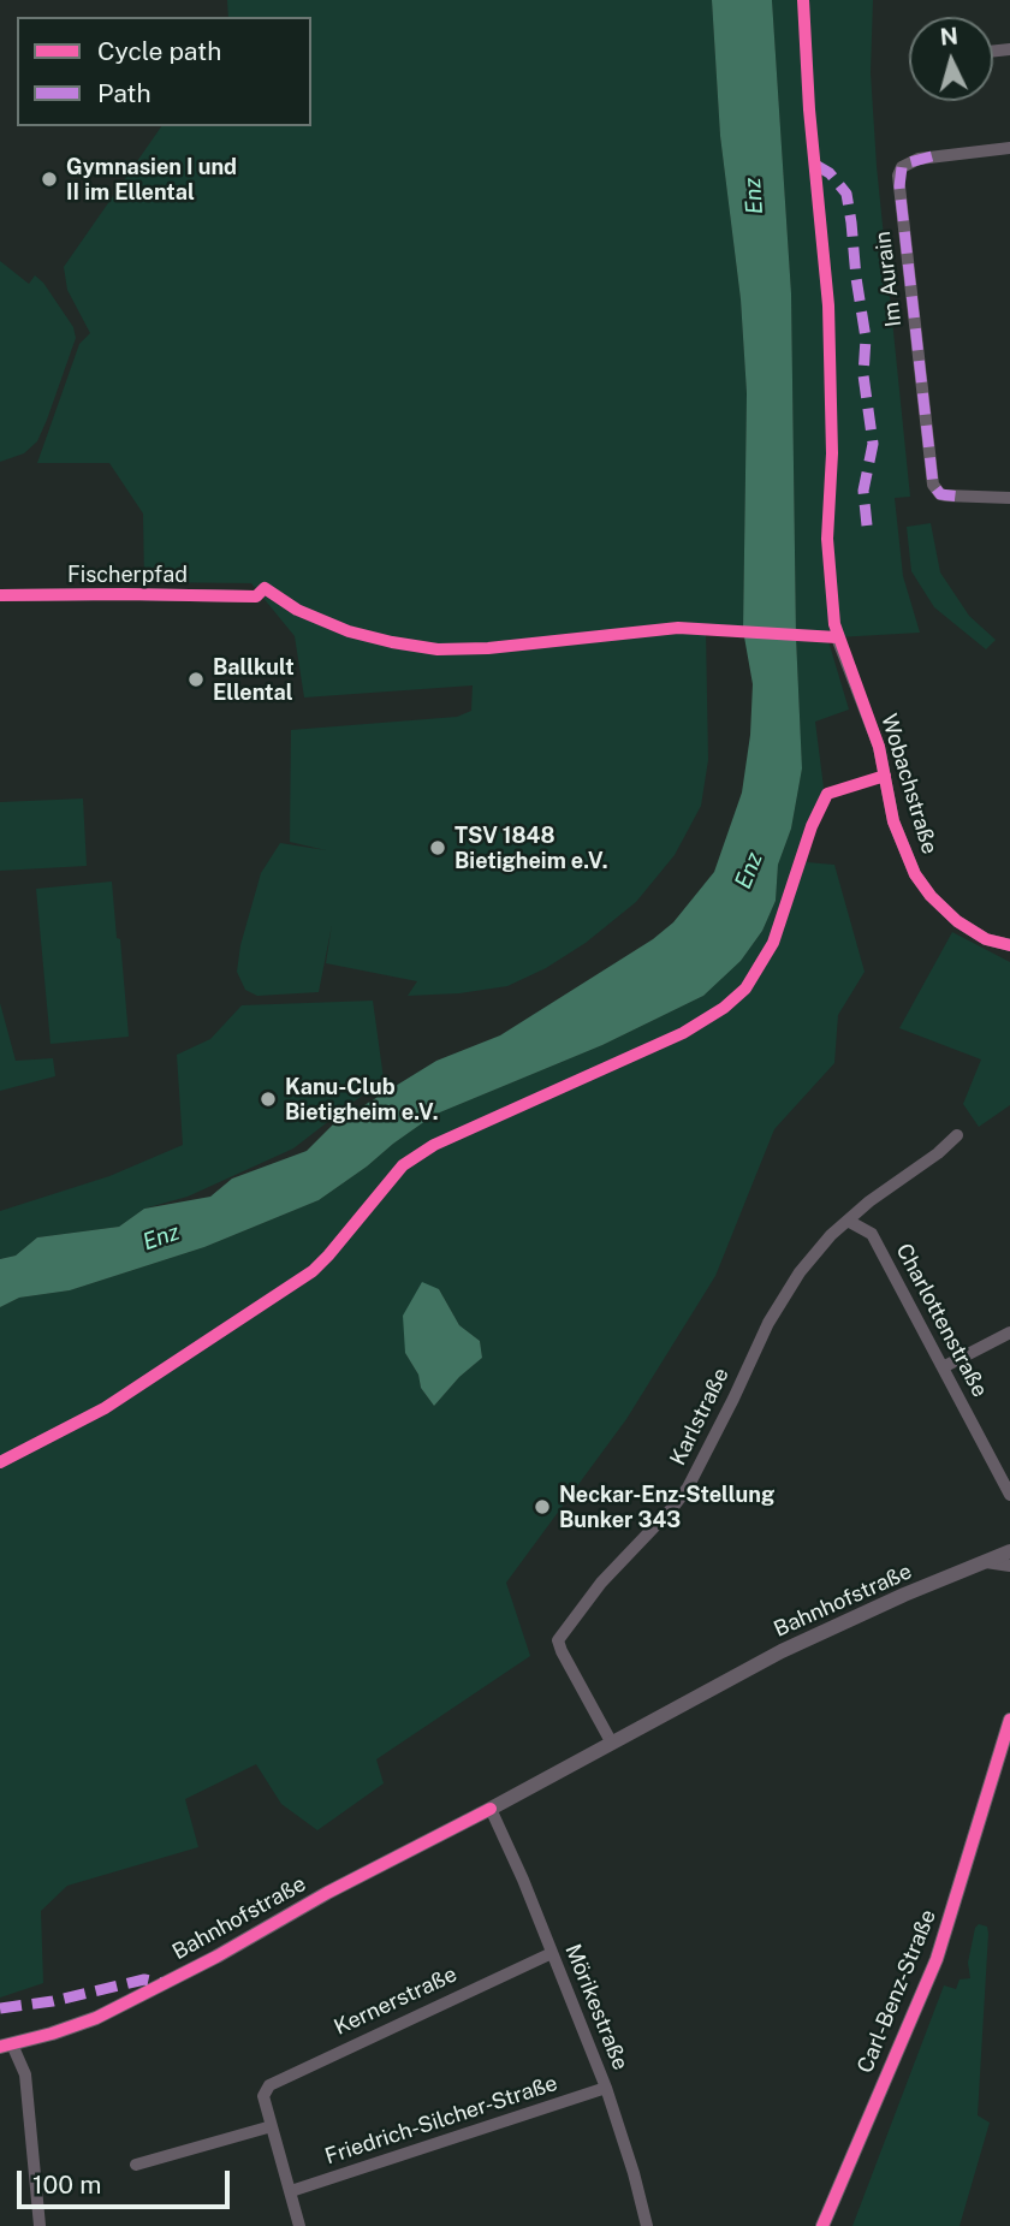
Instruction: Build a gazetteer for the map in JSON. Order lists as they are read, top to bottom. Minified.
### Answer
{"streets":{"street":["Im Aurain","Fischerpfad","Wobachstraße","Charlottenstraße","Karlstraße","Bahnhofstraße","Carl-Benz-Straße","Kernerstraße","Mörikestraße","Friedrich-Silcher-Straße"]},"crossings":[["Charlottenstraße","Karlstraße"],["Karlstraße","Bahnhofstraße"],["Bahnhofstraße","Mörikestraße"],["Kernerstraße","Mörikestraße"],["Mörikestraße","Friedrich-Silcher-Straße"]],"water":["Enz"],"places":["Gymnasien I und II im Ellental","Ballkult Ellental","TSV 1848 Bietigheim e.V.","Kanu-Club Bietigheim e.V.","Neckar-Enz-Stellung Bunker 343"],"legend":["Cycle path","Path"],"scale_bar":"100 m","north":"top"}
